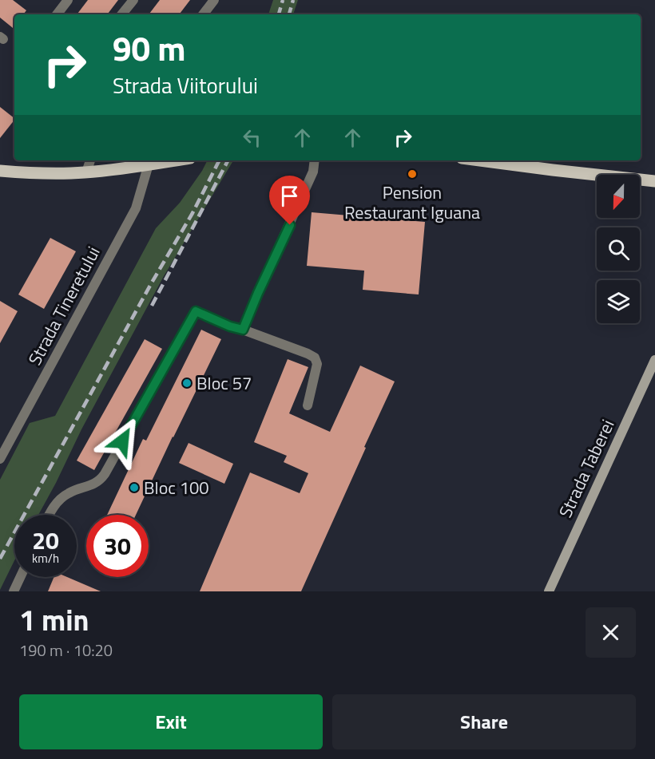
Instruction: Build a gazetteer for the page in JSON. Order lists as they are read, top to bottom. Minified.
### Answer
{"streets":{"street":["Strada Tineretului","Strada Taberei"]},"places":["Pension Restaurant Iguana","Bloc 57","Bloc 100"],"north":"bottom","page":{"turn":["90 m","Strada Viitorului"],"speed":"20 km/h","limit":"30","heading":["1 min","190 m · 10:20"],"buttons":["Exit","Share"]}}
